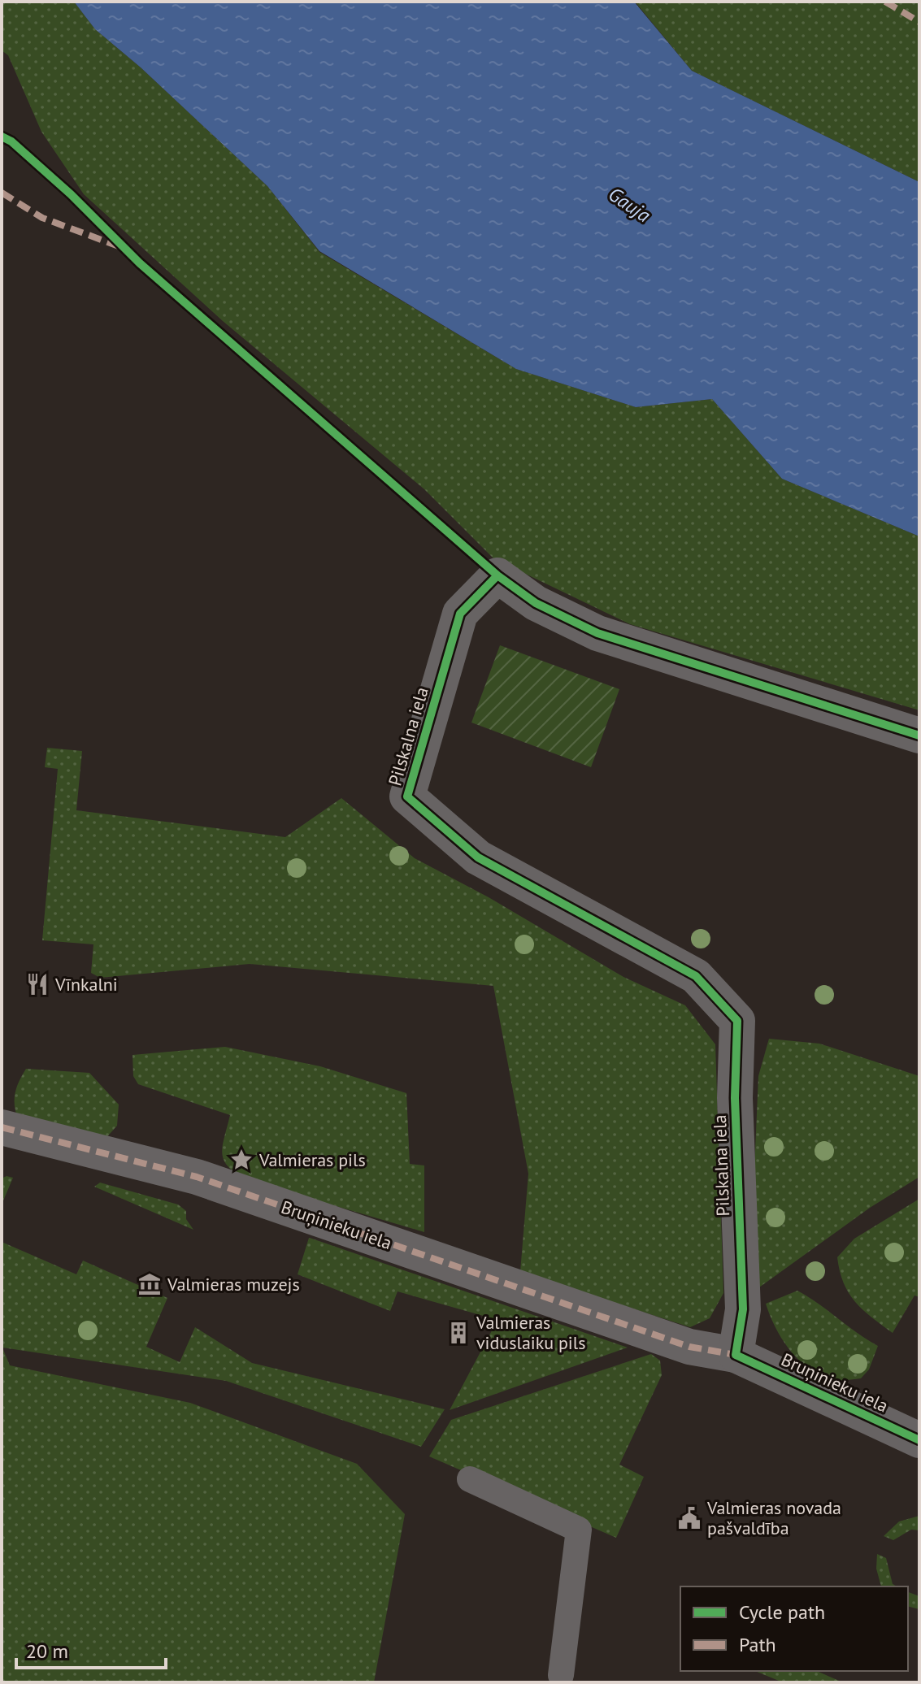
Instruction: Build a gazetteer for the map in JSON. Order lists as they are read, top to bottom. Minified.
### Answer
{"streets":{"street":["Pilskalna iela","Bruņinieku iela"]},"crossings":[["Pilskalna iela","Bruņinieku iela"]],"water":["Gauja"],"places":{"restaurant":["Vīnkalni"],"place":["Valmieras pils"],"museum":["Valmieras muzejs"],"building":["Valmieras viduslaiku pils"],"public building":["Valmieras novada pašvaldība"]},"legend":["Cycle path","Path"],"scale_bar":"20 m"}
